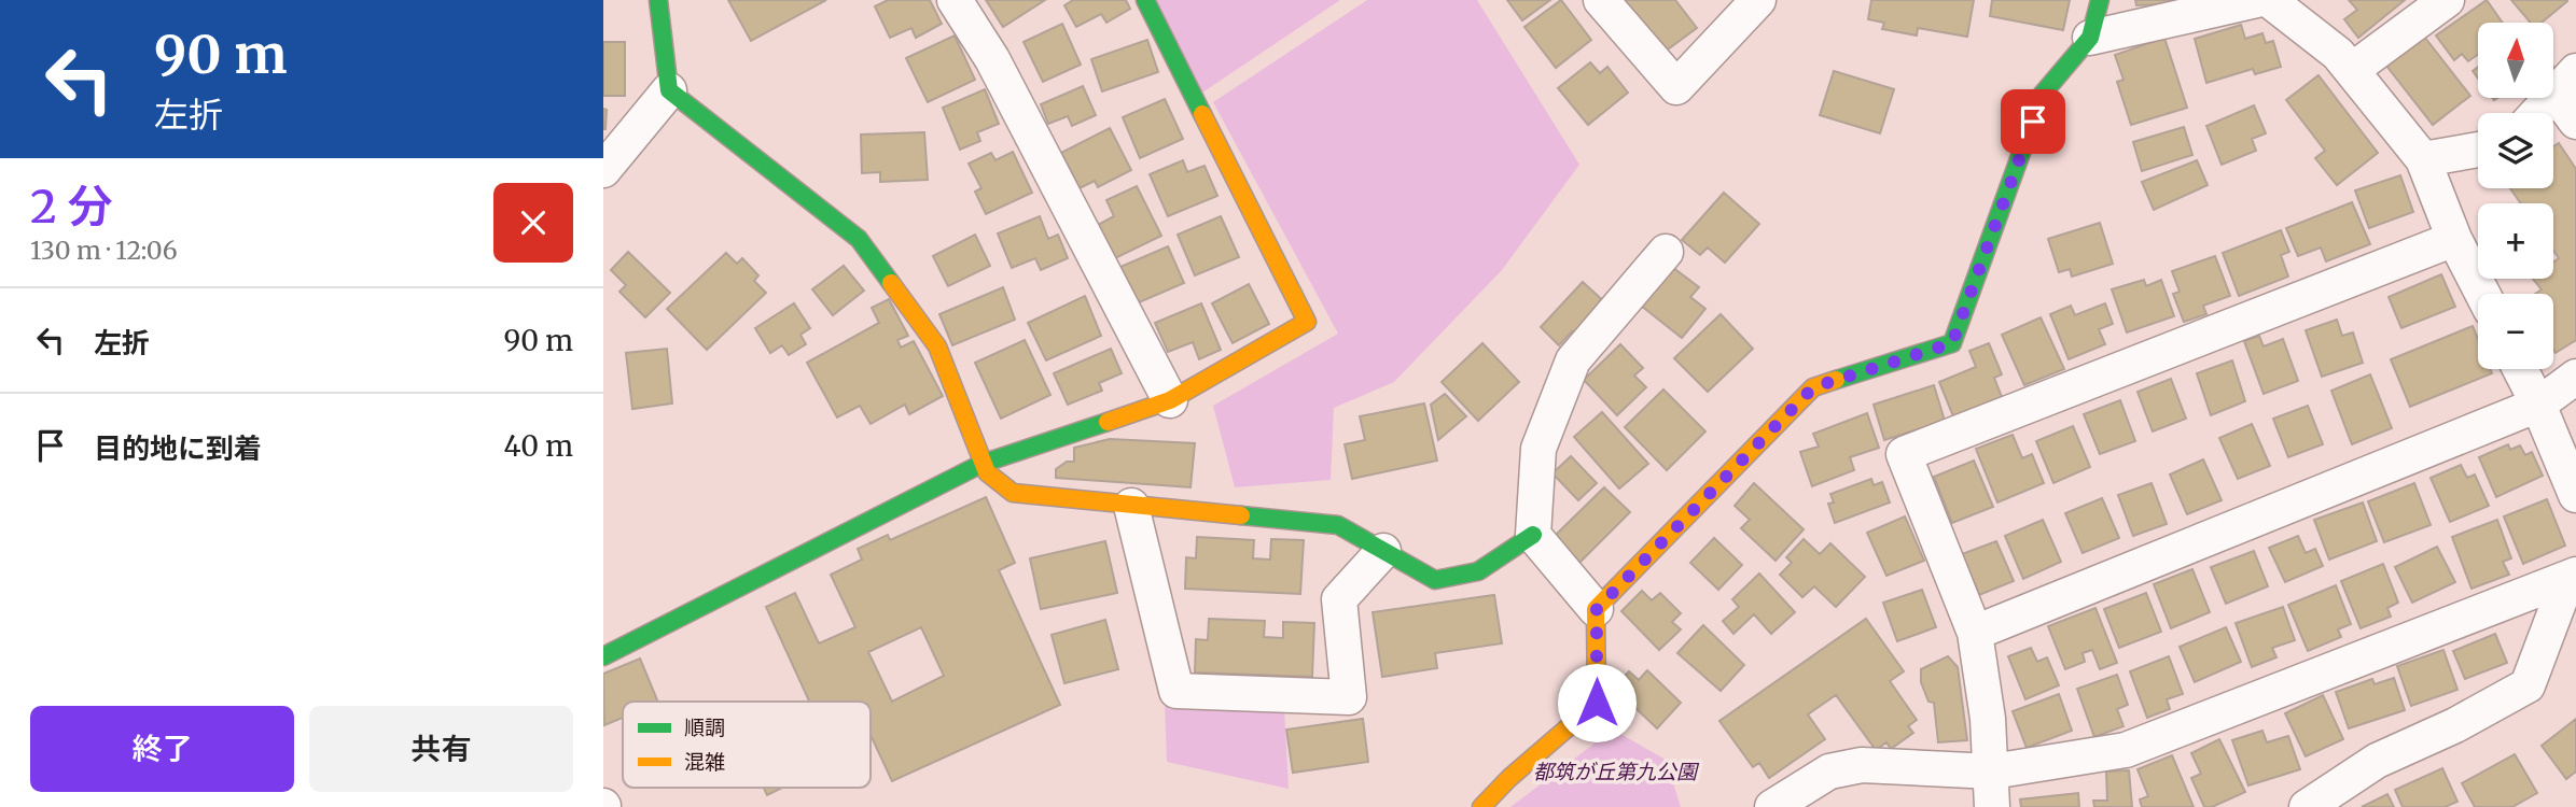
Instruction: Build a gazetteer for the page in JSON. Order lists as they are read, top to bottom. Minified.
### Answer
{"parks":["都筑が丘第九公園"],"legend":["順調","混雑"],"north":"top","page":{"turn":["90 m","左折"],"map_buttons":["+","−"],"heading":["2 分","130 m · 12:06"],"list":[{"name":"左折","value":"90 m"},{"name":"目的地に到着","value":"40 m"}],"buttons":["終了","共有"]}}
